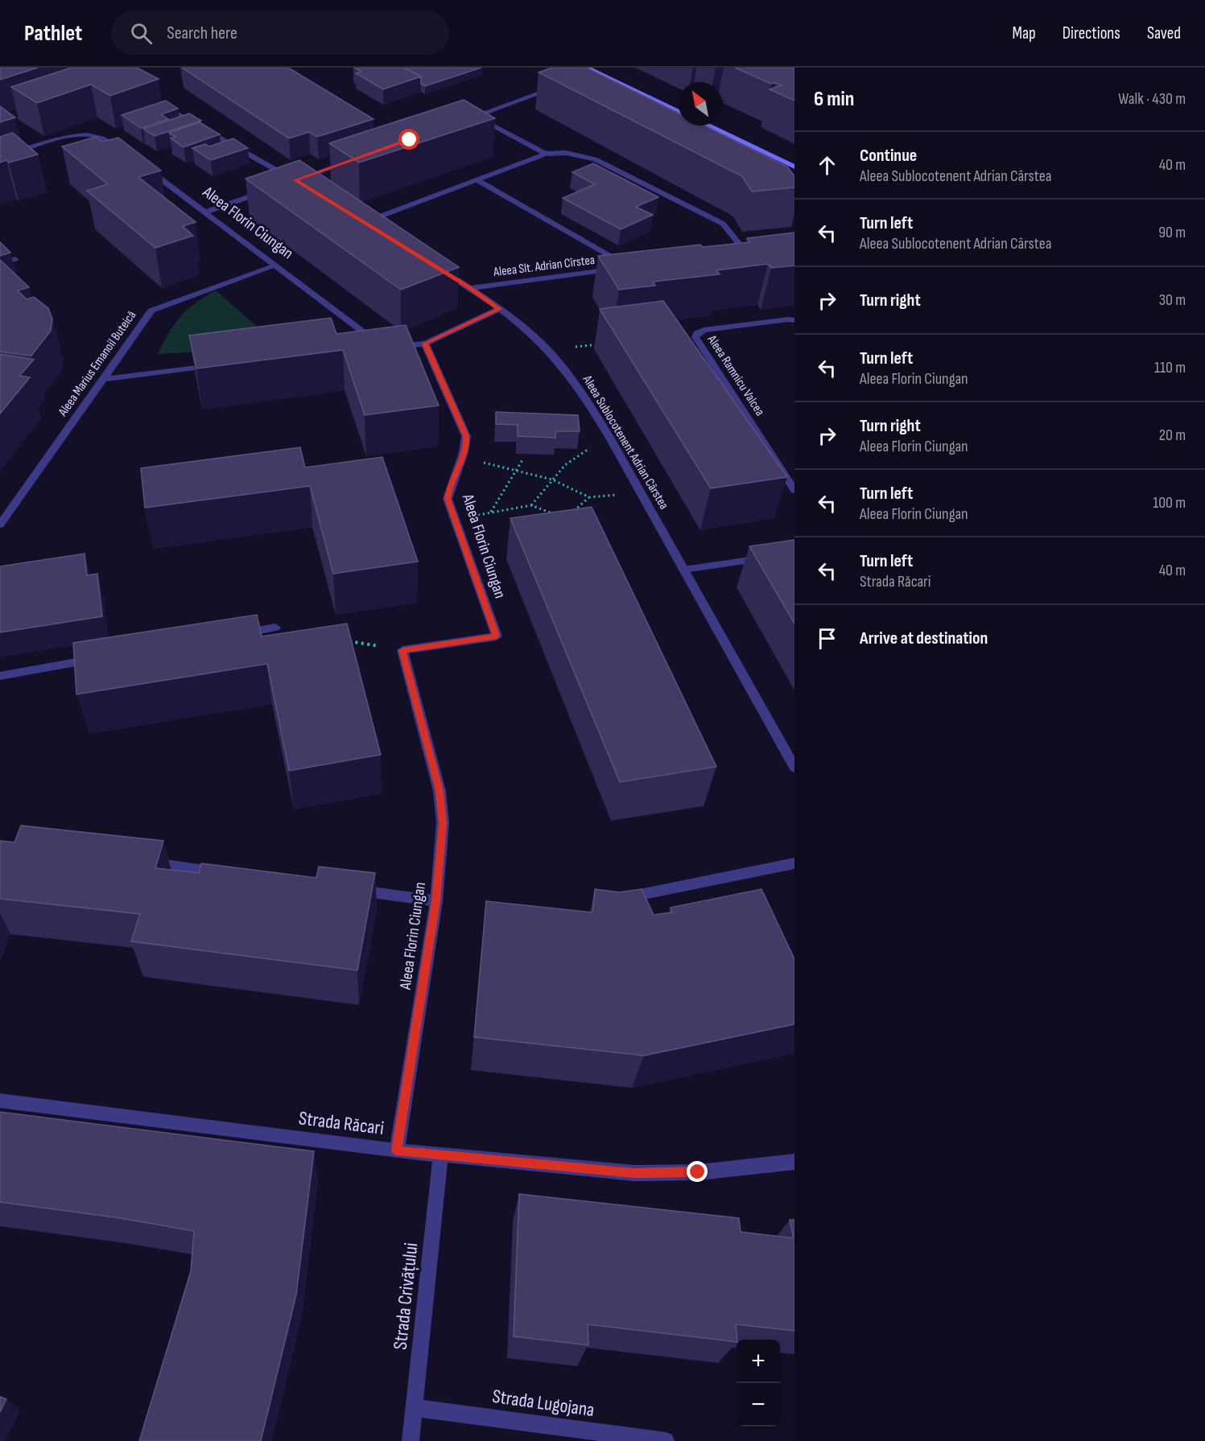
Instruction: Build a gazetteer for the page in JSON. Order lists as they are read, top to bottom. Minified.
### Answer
{"streets":{"street":["Aleea Florin Ciungan","Aleea Slt. Adrian Cîrstea","Aleea Marius Emanoil Buteică","Aleea Ramnicu Valcea","Aleea Sublocotenent Adrian Cârstea","Strada Răcari","Strada Crivățului","Strada Lugojana"]},"crossings":[["Aleea Florin Ciungan","Aleea Marius Emanoil Buteică"],["Aleea Florin Ciungan","Strada Răcari"],["Aleea Slt. Adrian Cîrstea","Aleea Sublocotenent Adrian Cârstea"],["Strada Răcari","Strada Crivățului"],["Strada Crivățului","Strada Lugojana"]],"north":"top left","page":{"header":"Pathlet","search":"Search here","nav":["Map","Directions","Saved"],"heading":["6 min","Walk · 430 m"],"list":[["Continue","Aleea Sublocotenent Adrian Cârstea","40 m"],["Turn left","Aleea Sublocotenent Adrian Cârstea","90 m"],["Turn right","30 m"],["Turn left","Aleea Florin Ciungan","110 m"],["Turn right","Aleea Florin Ciungan","20 m"],["Turn left","Aleea Florin Ciungan","100 m"],["Turn left","Strada Răcari","40 m"],"Arrive at destination"],"map_buttons":["+","−"]}}
